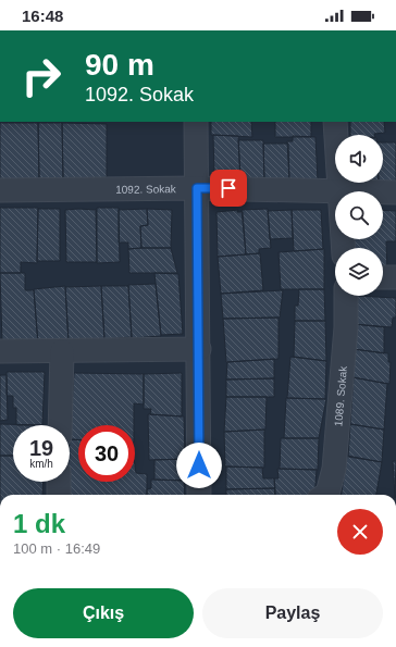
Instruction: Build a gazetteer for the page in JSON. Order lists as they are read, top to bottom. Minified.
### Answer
{"streets":{"street":["1092. Sokak","1089. Sokak"]},"page":{"status":"16:48","turn":["90 m","1092. Sokak"],"speed":"19 km/h","limit":"30","heading":["1 dk","100 m · 16:49"],"buttons":["Çıkış","Paylaş"]}}
